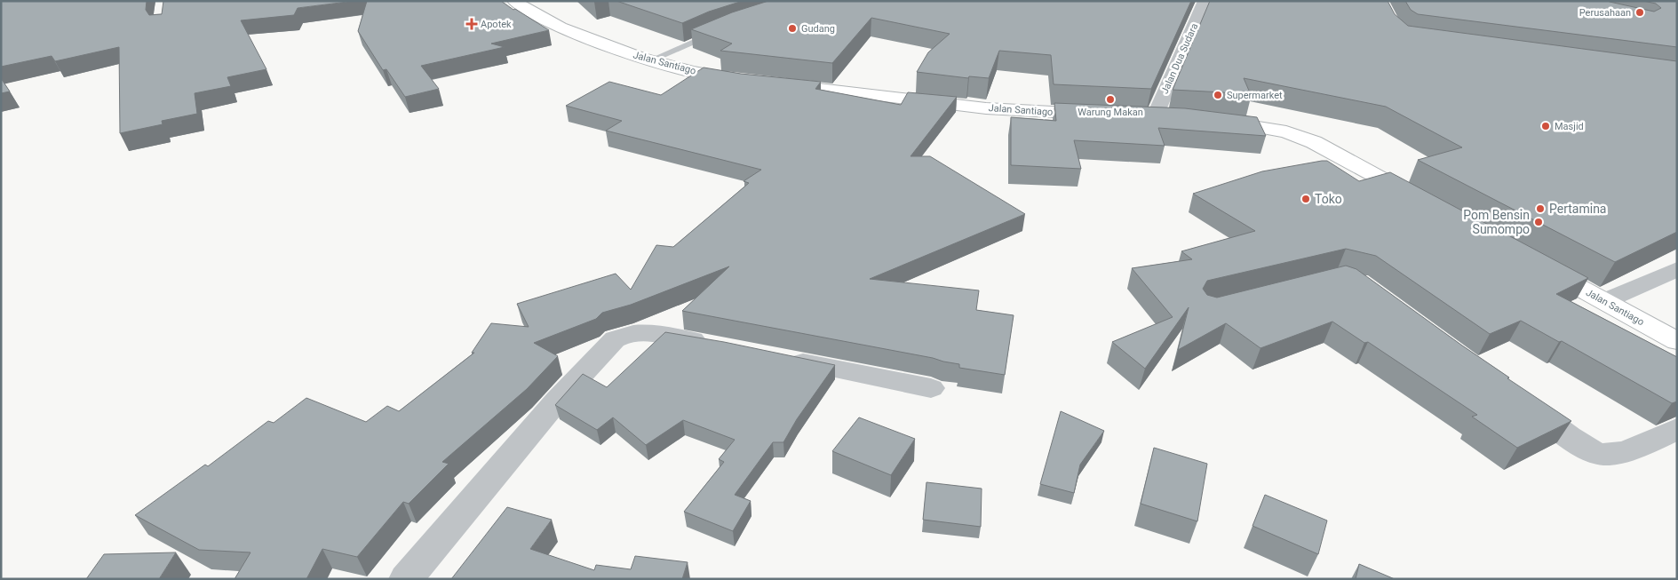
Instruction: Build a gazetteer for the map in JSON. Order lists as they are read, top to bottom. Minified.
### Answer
{"streets":{"highway":["Jalan Santiago"],"street":["Jalan Dua Sudara"]},"places":{"other":["Perusahaan","Gudang","Supermarket","Warung Makan","Masjid","Toko","Pertamina","Pom Bensin Sumompo"],"health":["Apotek"]}}
